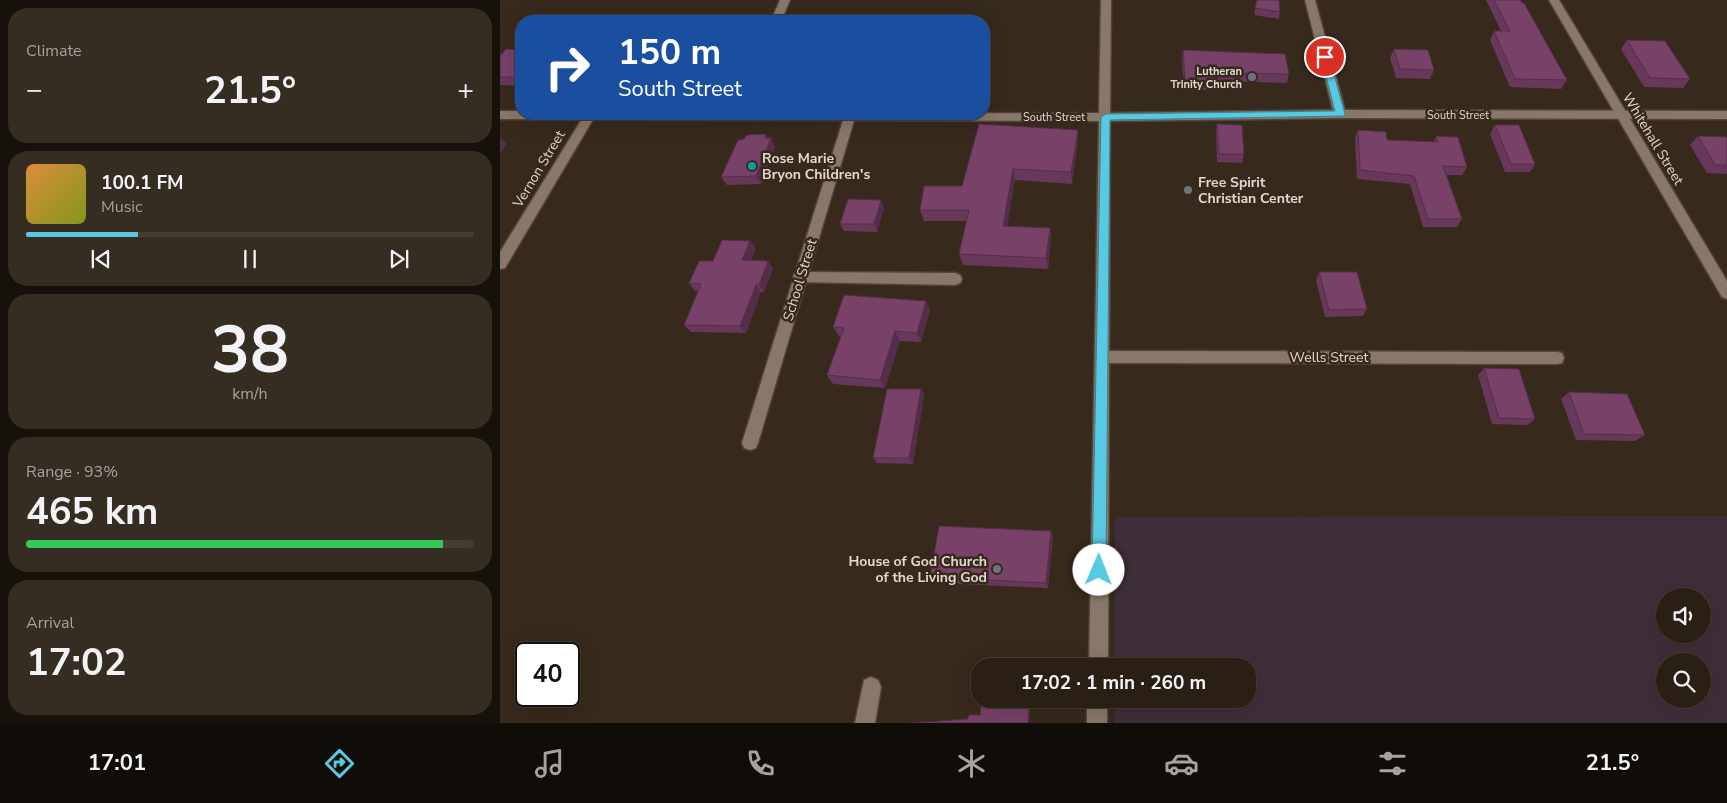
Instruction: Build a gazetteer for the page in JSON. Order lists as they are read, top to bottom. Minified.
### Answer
{"streets":{"street":["South Street","Whitehall Street","Vernon Street","School Street","Wells Street"]},"crossings":[["South Street","Whitehall Street"]],"places":["Lutheran Trinity Church","Rose Marie Bryon Children's","Free Spirit Christian Center","House of God Church of the Living God"],"page":{"tile":["Climate",["38","km/h"],["Range · 93%","465 km"],["Arrival","17:02"]],"turn":["150 m","South Street"],"heat":["−","21.5°","+"],"song":["100.1 FM","Music"],"limit":"40","trip":"17:02 · 1 min · 260 m","tabs":["17:01","21.5°"]}}
